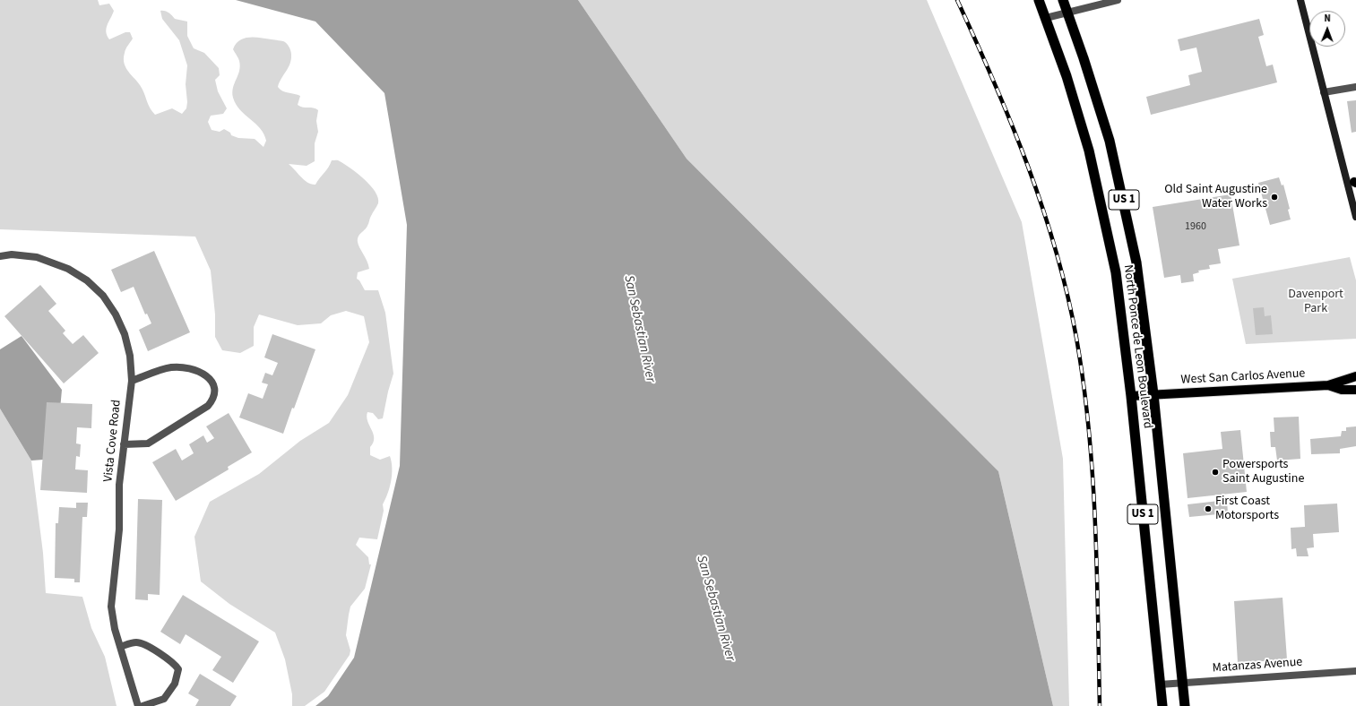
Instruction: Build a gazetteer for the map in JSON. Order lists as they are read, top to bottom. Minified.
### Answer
{"streets":{"highway":["US 1","North Ponce de Leon Boulevard"],"main road":["West San Carlos Avenue"],"street":["Vista Cove Road","Matanzas Avenue"]},"crossings":[["North Ponce de Leon Boulevard","West San Carlos Avenue"],["North Ponce de Leon Boulevard","Matanzas Avenue"]],"water":["San Sebastian River"],"parks":["Davenport Park"],"places":["Old Saint Augustine Water Works","Powersports Saint Augustine","First Coast Motorsports"],"house_numbers":["1960"],"north":"top"}
